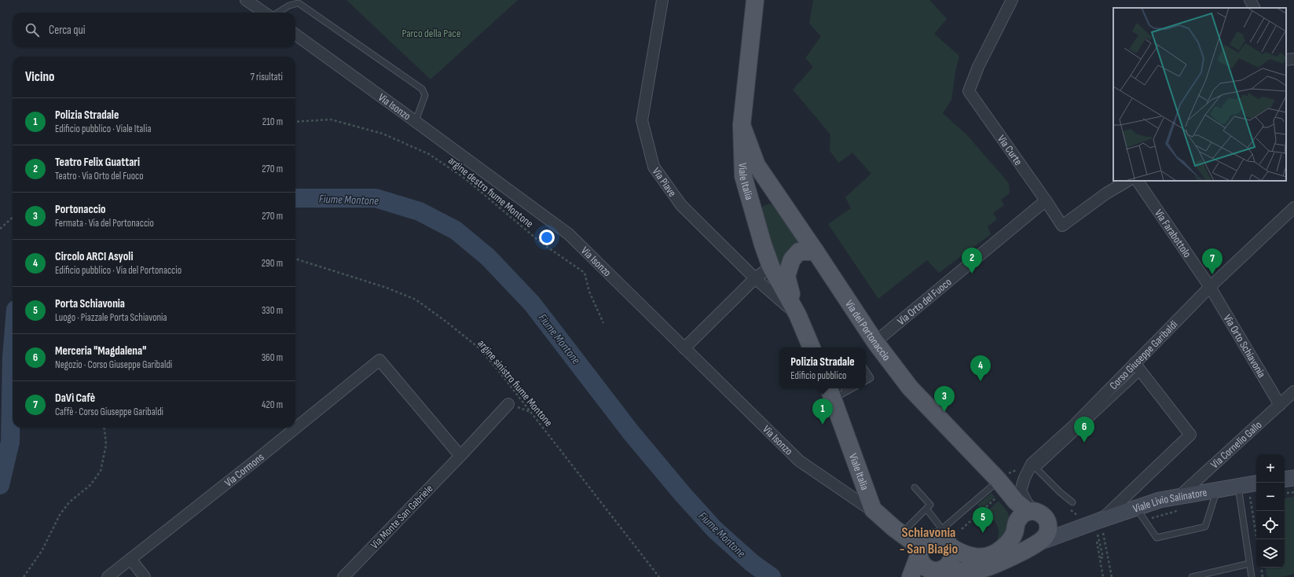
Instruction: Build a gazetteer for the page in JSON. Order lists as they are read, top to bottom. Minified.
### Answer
{"streets":{"main road":["Viale Italia","Via del Portonaccio","Viale Livio Salinatore"],"street":["Via Isonzo","Via Curte","Via Piave","Via Farabottolo","Via Orto del Fuoco","Via Orto Schiavonia","Corso Giuseppe Garibaldi","Via Cornelio Gallo","Via Cormons","Via Monte San Gabriele"],"path":["argine destro fiume Montone","argine sinistro fiume Montone"]},"crossings":[["Via Isonzo","Viale Italia"],["Via Curte","Via Orto del Fuoco"],["Viale Italia","Via Piave"],["Viale Italia","Via del Portonaccio"],["Via Farabottolo","Via Orto Schiavonia"],["Via Farabottolo","Corso Giuseppe Garibaldi"],["Via Orto del Fuoco","Via del Portonaccio"],["Via del Portonaccio","Corso Giuseppe Garibaldi"],["Via Orto Schiavonia","Corso Giuseppe Garibaldi"],["Via Orto Schiavonia","Via Cornelio Gallo"],["Via Cornelio Gallo","Viale Livio Salinatore"],["Via Cormons","Via Monte San Gabriele"]],"districts":["Schiavonia - San Biagio"],"water":["Fiume Montone"],"parks":["Parco della Pace"],"page":{"search":"Cerca qui","heading":["Vicino","7 risultati"],"list":[{"mark":"1","name":"Polizia Stradale","note":"Edificio pubblico · Viale Italia","value":"210 m"},{"mark":"2","name":"Teatro Felix Guattari","note":"Teatro · Via Orto del Fuoco","value":"270 m"},{"mark":"3","name":"Portonaccio","note":"Fermata · Via del Portonaccio","value":"270 m"},{"mark":"4","name":"Circolo ARCI Asyoli","note":"Edificio pubblico · Via del Portonaccio","value":"290 m"},{"mark":"5","name":"Porta Schiavonia","note":"Luogo · Piazzale Porta Schiavonia","value":"330 m"},{"mark":"6","name":"Merceria \"Magdalena\"","note":"Negozio · Corso Giuseppe Garibaldi","value":"360 m"},{"mark":"7","name":"DaVì Cafè","note":"Caffè · Corso Giuseppe Garibaldi","value":"420 m"}],"pins":["2","7","4","3","1","6","5"],"popup":["Polizia Stradale","Edificio pubblico"],"map_buttons":["+","−"]}}
